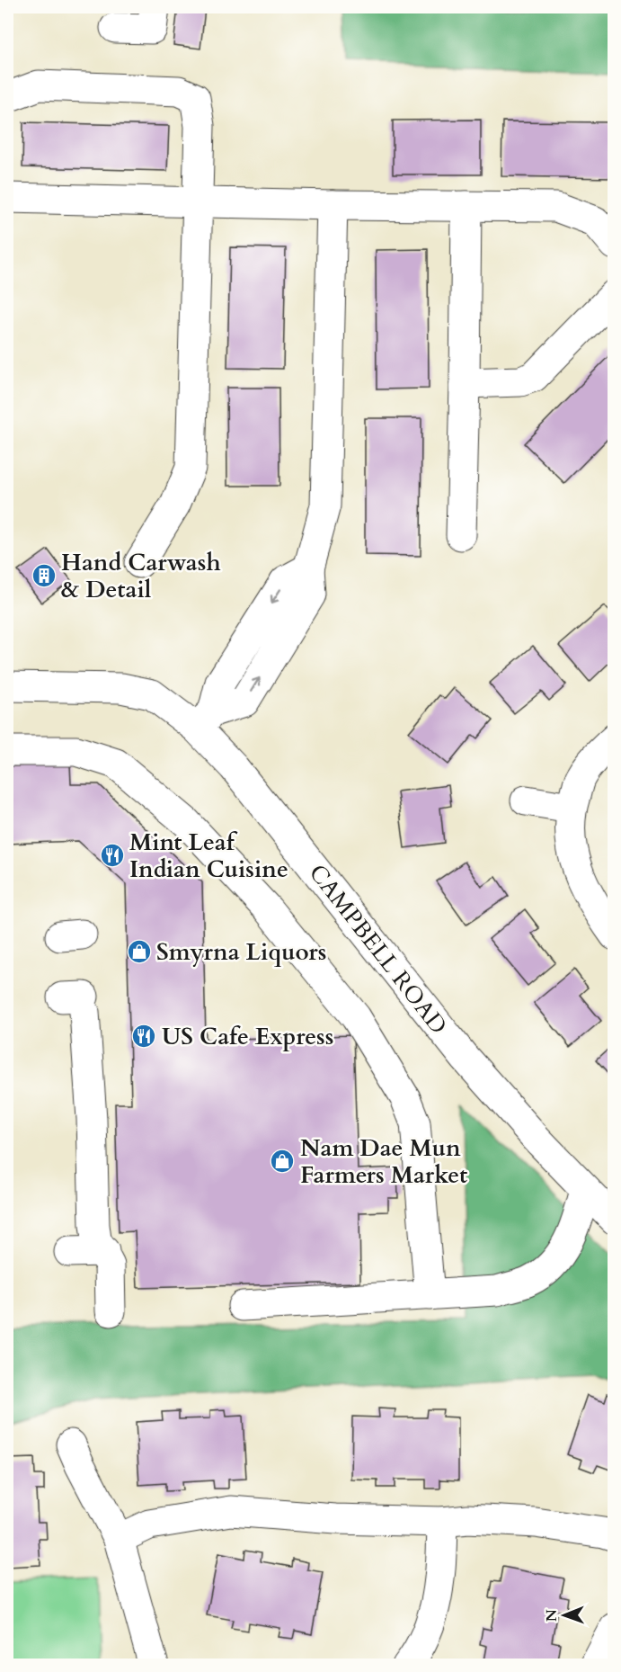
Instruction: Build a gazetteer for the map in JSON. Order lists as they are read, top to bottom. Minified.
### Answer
{"streets":{"street":["CAMPBELL ROAD"]},"places":{"building":["Hand Carwash & Detail"],"restaurant":["Mint Leaf Indian Cuisine","US Cafe Express"],"shop":["Smyrna Liquors","Nam Dae Mun Farmers Market"]},"north":"left"}
